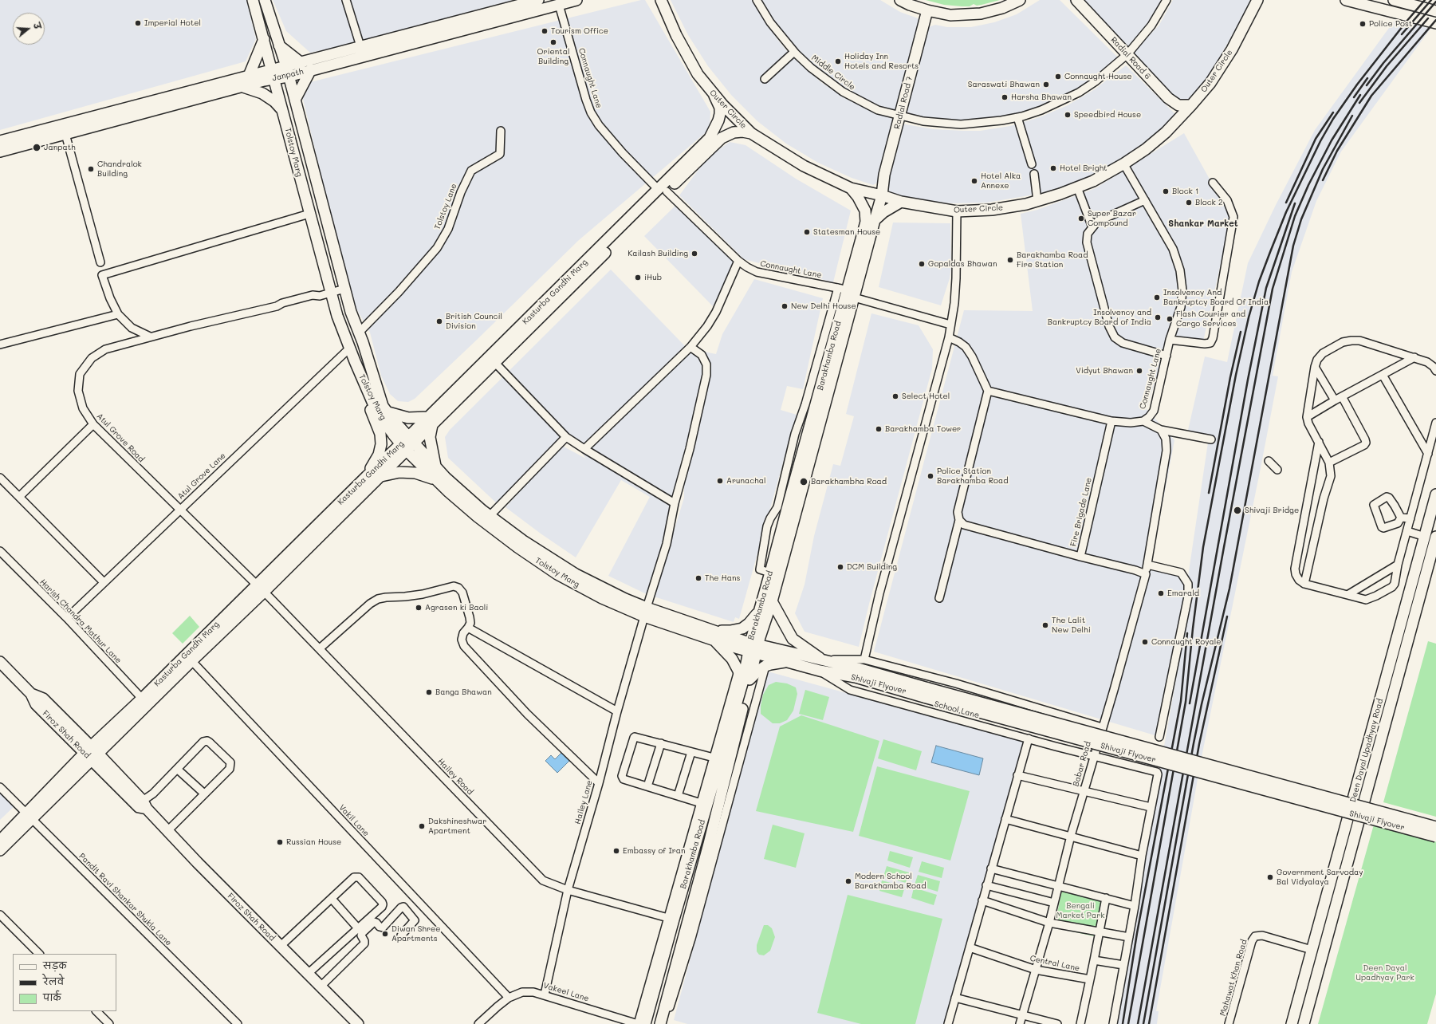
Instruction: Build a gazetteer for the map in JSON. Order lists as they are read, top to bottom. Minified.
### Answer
{"streets":{"main road":["Radial Road 6","Outer Circle","Janpath","Radial Road 7","Tolstoy Marg","Kasturba Gandhi Marg","Barakhamba Road","Shivaji Flyover","Firoz Shah Road","Deen Dayal Upadhyay Road"],"street":["Middle Circle","Connaught Lane","Tolstoy Lane","Atul Grove Road","Atul Grove Lane","Fire Brigade Lane","Harish Chandra Mathur Lane","School Lane","Babar Road","Hailey Road","Hailey Lane","Vakil Lane","Pandit Ravi Shankar Shukla Lane","Central Lane","Mahawat Khan Road","Vakeel Lane"]},"crossings":[["Radial Road 6","Outer Circle"],["Radial Road 6","Middle Circle"],["Outer Circle","Connaught Lane"],["Outer Circle","Radial Road 7"],["Outer Circle","Kasturba Gandhi Marg"],["Outer Circle","Barakhamba Road"],["Middle Circle","Radial Road 7"],["Janpath","Connaught Lane"],["Janpath","Tolstoy Marg"],["Connaught Lane","Kasturba Gandhi Marg"],["Connaught Lane","Barakhamba Road"],["Connaught Lane","Fire Brigade Lane"],["Radial Road 7","Barakhamba Road"],["Tolstoy Marg","Tolstoy Lane"],["Tolstoy Marg","Kasturba Gandhi Marg"],["Tolstoy Marg","Barakhamba Road"],["Tolstoy Marg","Atul Grove Road"],["Tolstoy Marg","Atul Grove Lane"],["Tolstoy Marg","Shivaji Flyover"],["Tolstoy Marg","Hailey Lane"],["Kasturba Gandhi Marg","Atul Grove Road"],["Kasturba Gandhi Marg","Harish Chandra Mathur Lane"],["Kasturba Gandhi Marg","Firoz Shah Road"],["Kasturba Gandhi Marg","Hailey Road"],["Kasturba Gandhi Marg","Vakil Lane"],["Kasturba Gandhi Marg","Pandit Ravi Shankar Shukla Lane"],["Barakhamba Road","Shivaji Flyover"],["Barakhamba Road","Hailey Road"],["Atul Grove Road","Atul Grove Lane"],["Atul Grove Road","Hailey Road"],["Atul Grove Lane","Harish Chandra Mathur Lane"],["Shivaji Flyover","School Lane"],["School Lane","Babar Road"],["Deen Dayal Upadhyay Road","Mahawat Khan Road"],["Babar Road","Central Lane"],["Hailey Road","Hailey Lane"],["Hailey Lane","Vakeel Lane"],["Vakil Lane","Vakeel Lane"]],"districts":["Shankar Market"],"parks":["Bengali Market Park","Deen Dayal Upadhyay Park"],"places":["Imperial Hotel","Police Post","Tourism Office","Oriental Building","Holiday Inn Hotels and Resorts","Connaught House","Saraswati Bhawan","Harsha Bhawan","Speedbird House","Janpath","Hotel Bright","Chandralok Building","Hotel Alka Annexe","Block 1","Block 2","Super Bazar Compound","Statesman House","Kailash Building","Barakhamba Road Fire Station","Gopaldas Bhawan","iHub","Insolvency And Bankruptcy Board Of India","New Delhi House","Insolvency and Bankruptcy Board of India","Flash Courier and Cargo Services","British Council Division","Vidyut Bhawan","Select Hotel","Barakhamba Tower","Police Station Barakhamba Road","Arunachal","Barakhambha Road","Shivaji Bridge","DCM Building","The Hans","Emarald","Agrasen ki Baoli","The Lalit New Delhi","Connaught Royale","Banga Bhawan","Dakshineshwar Apartment","Russian House","Embassy of Iran","Government Sarvoday Bal Vidyalaya","Modern School Barakhamba Road","Diwan Shree Apartments"],"legend":["सड़क","रेलवे","पार्क"],"north":"right"}
